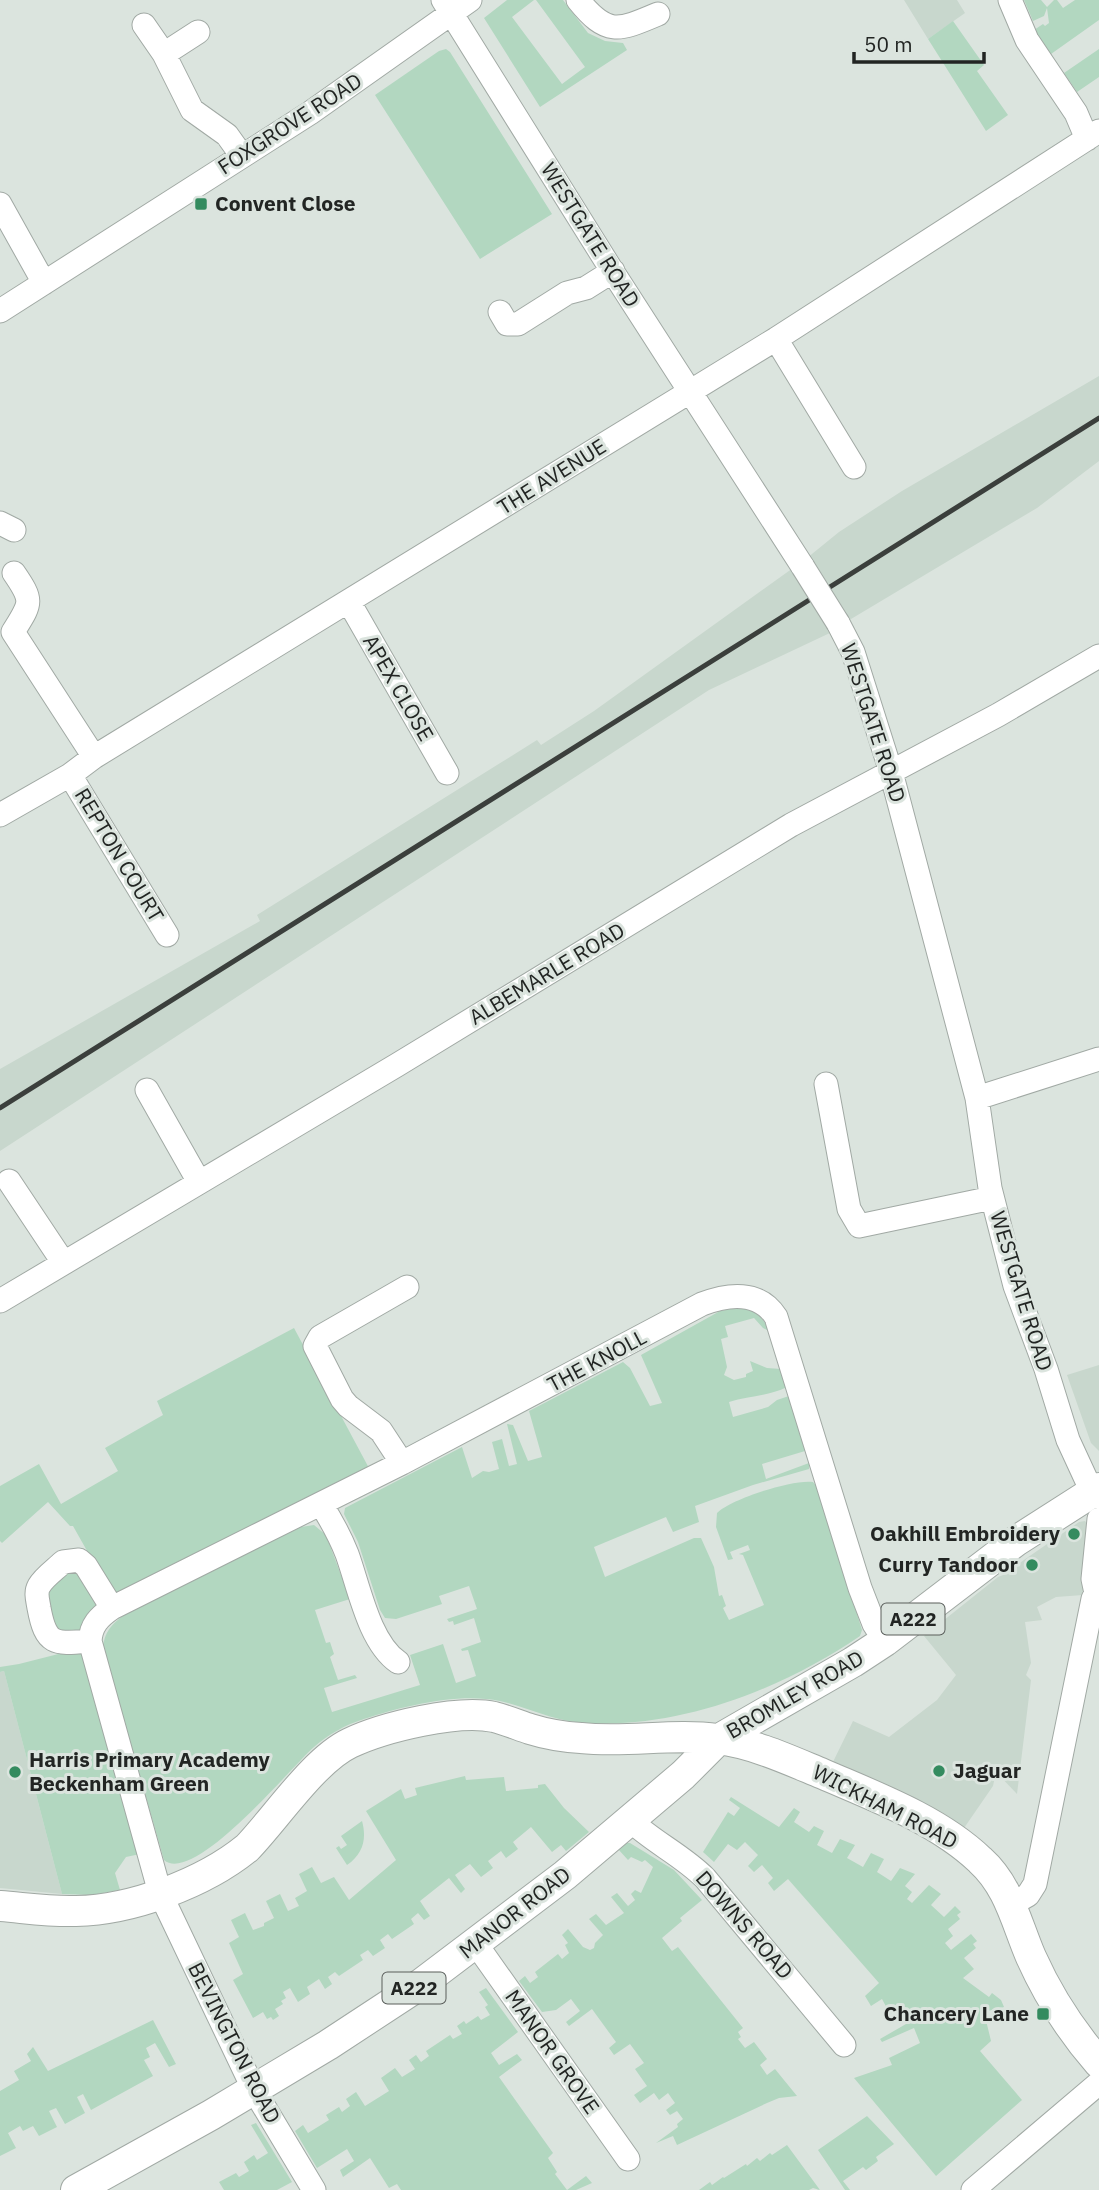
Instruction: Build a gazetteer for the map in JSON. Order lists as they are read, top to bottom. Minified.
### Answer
{"streets":{"main road":["A222","BROMLEY ROAD","WICKHAM ROAD","MANOR ROAD"],"street":["FOXGROVE ROAD","WESTGATE ROAD","THE AVENUE","APEX CLOSE","REPTON COURT","ALBEMARLE ROAD","THE KNOLL","DOWNS ROAD","BEVINGTON ROAD","MANOR GROVE"]},"crossings":[["FOXGROVE ROAD","WESTGATE ROAD"],["WESTGATE ROAD","THE AVENUE"],["WESTGATE ROAD","ALBEMARLE ROAD"],["WESTGATE ROAD","BROMLEY ROAD"],["THE AVENUE","APEX CLOSE"],["THE AVENUE","REPTON COURT"],["THE KNOLL","BROMLEY ROAD"],["BROMLEY ROAD","WICKHAM ROAD"],["BROMLEY ROAD","MANOR ROAD"],["BROMLEY ROAD","BEVINGTON ROAD"],["WICKHAM ROAD","MANOR ROAD"],["MANOR ROAD","DOWNS ROAD"],["MANOR ROAD","BEVINGTON ROAD"],["MANOR ROAD","MANOR GROVE"]],"places":{"transit":["Convent Close","Chancery Lane"],"other":["Oakhill Embroidery","Curry Tandoor","Jaguar","Harris Primary Academy Beckenham Green"]},"scale_bar":"50 m"}
